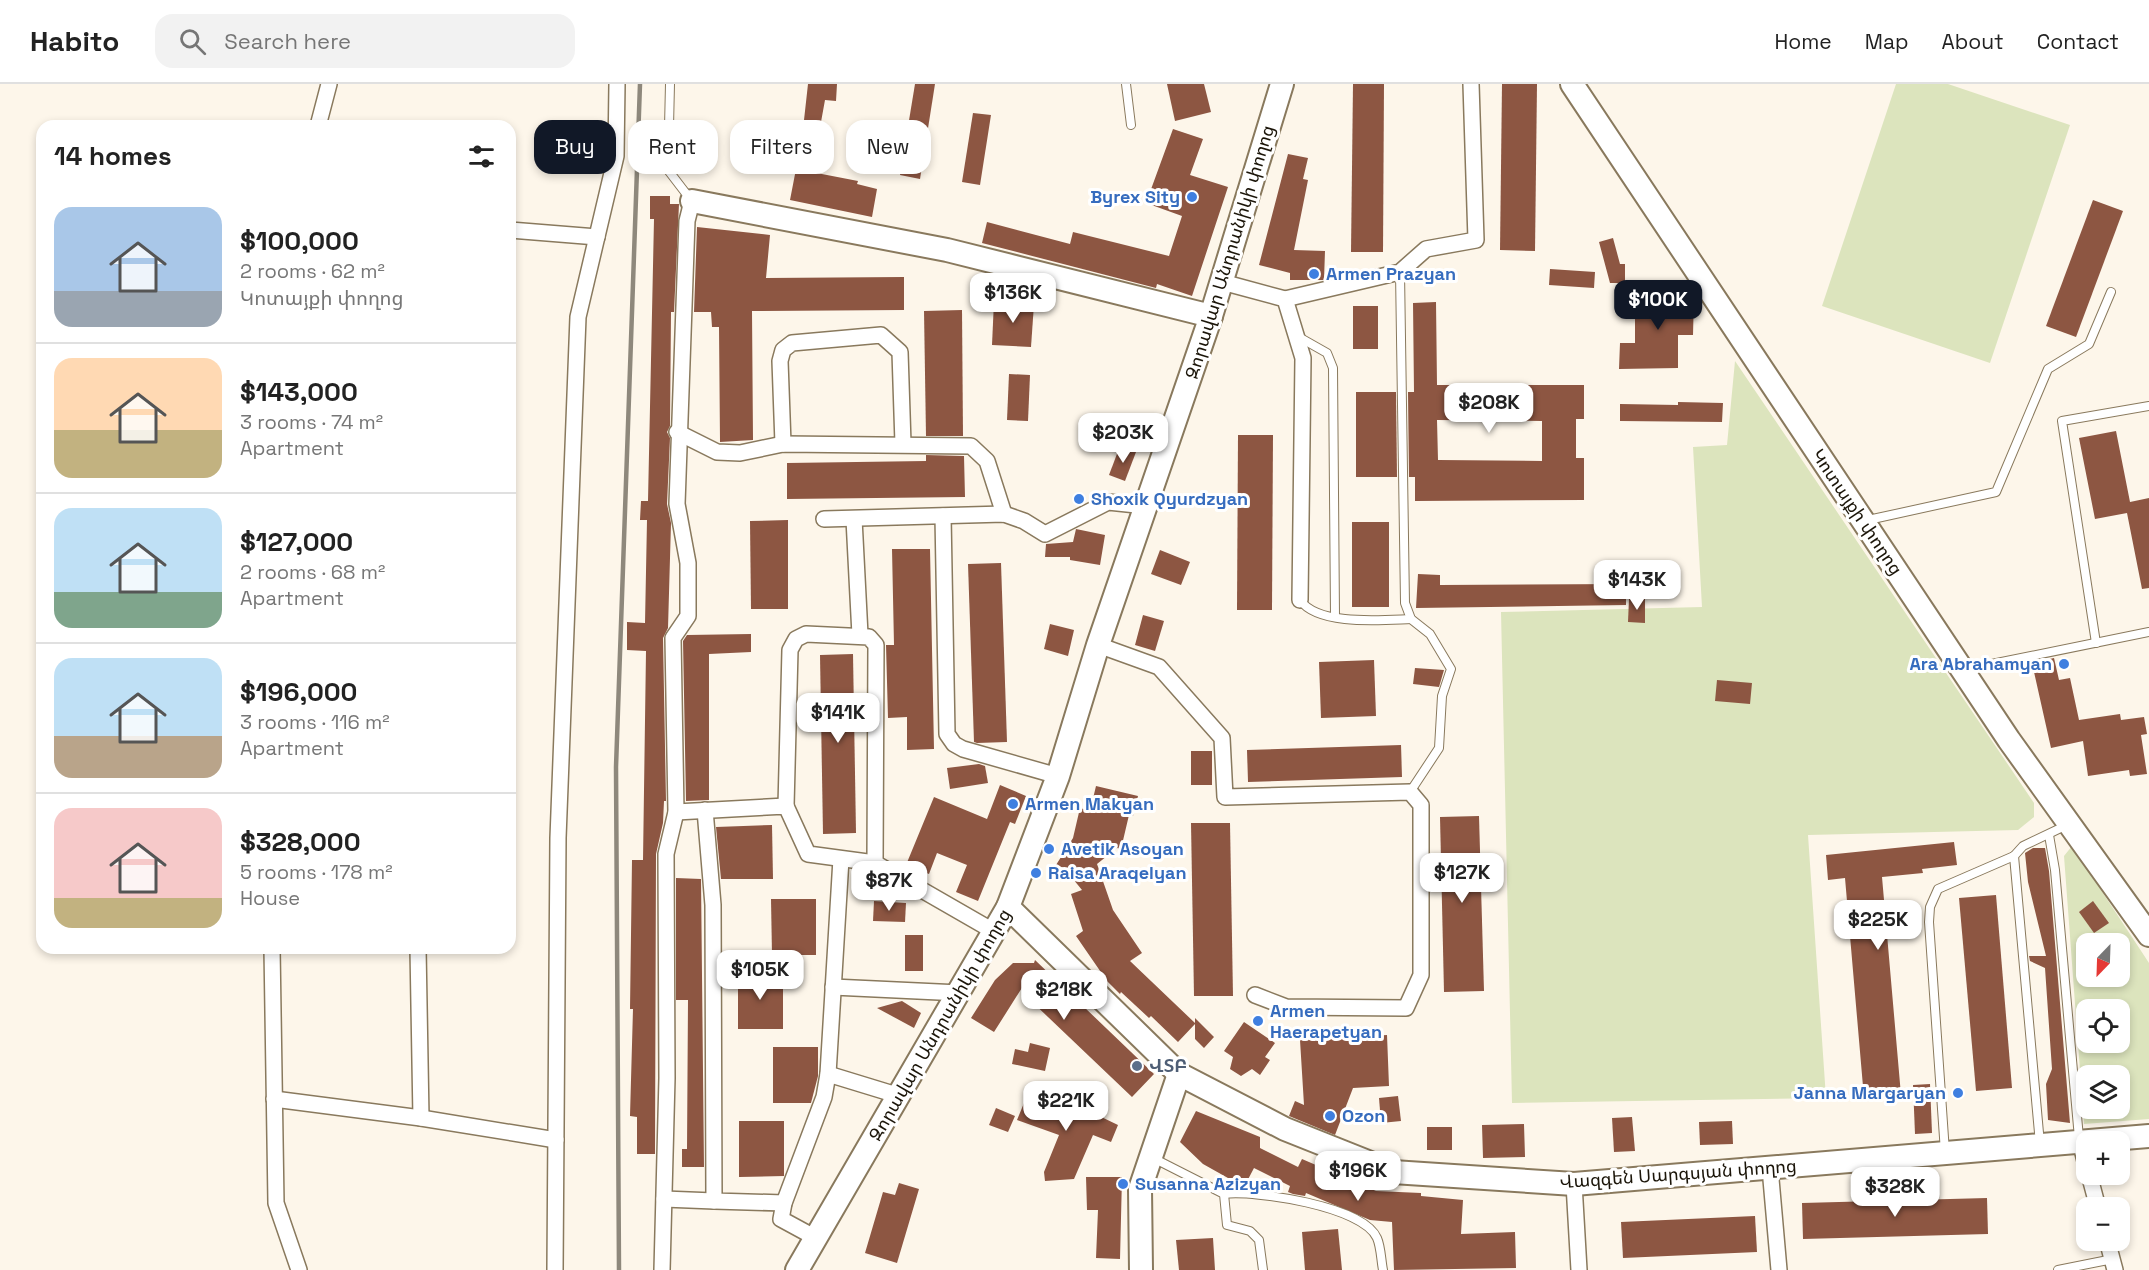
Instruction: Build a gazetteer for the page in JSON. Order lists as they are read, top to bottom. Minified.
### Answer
{"streets":{"street":["Զորավար Անդրանիկի փողոց","Կոտայքի փողոց","Վազգեն Սարգսյան փողոց"]},"crossings":[["Զորավար Անդրանիկի փողոց","Վազգեն Սարգսյան փողոց"]],"places":["Byrex Sity","Armen Prazyan","Shoxik Qyurdzyan","Ara Abrahamyan","Armen Makyan","Avetik Asoyan","Raisa Araqelyan","Armen Haerapetyan","ՎՏԲ","Janna Margaryan","Ozon","Susanna Azizyan"],"north":"bottom left","page":{"header":"Habito","search":"Search here","nav":["Home","Map","About","Contact"],"chip":["Buy","Rent","Filters","New"],"heading":"14 homes","list":[{"name":"$100,000","note":"2 rooms · 62 m² · Կոտայքի փողոց"},{"name":"$143,000","note":"3 rooms · 74 m² · Apartment"},{"name":"$127,000","note":"2 rooms · 68 m² · Apartment"},{"name":"$196,000","note":"3 rooms · 116 m² · Apartment"},{"name":"$328,000","note":"5 rooms · 178 m² · House"}],"price":["$136K","$100K","$208K","$203K","$143K","$141K","$127K","$87K","$225K","$105K","$218K","$221K","$196K","$328K"],"map_buttons":["+","−"]}}
